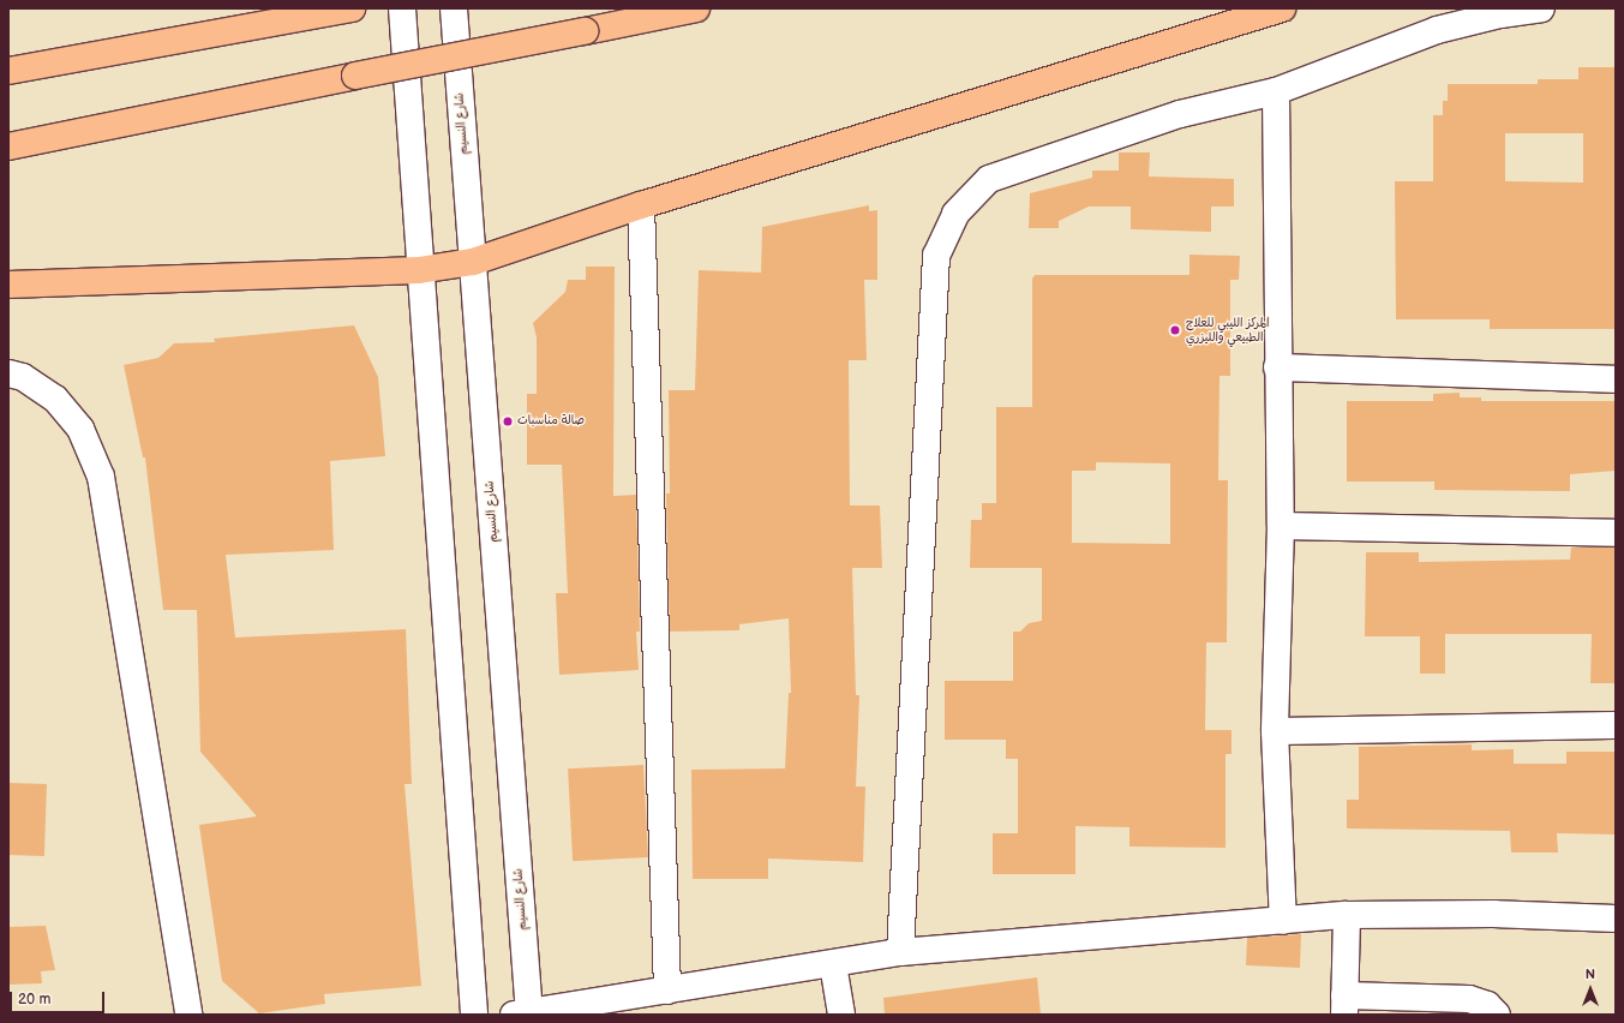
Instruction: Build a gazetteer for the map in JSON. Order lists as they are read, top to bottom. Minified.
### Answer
{"streets":{"street":["شارع النسيم"]},"places":["المركز الليبي للعلاج الطبيعي والليزري","صالة مناسبات"],"scale_bar":"20 m","north":"top"}
